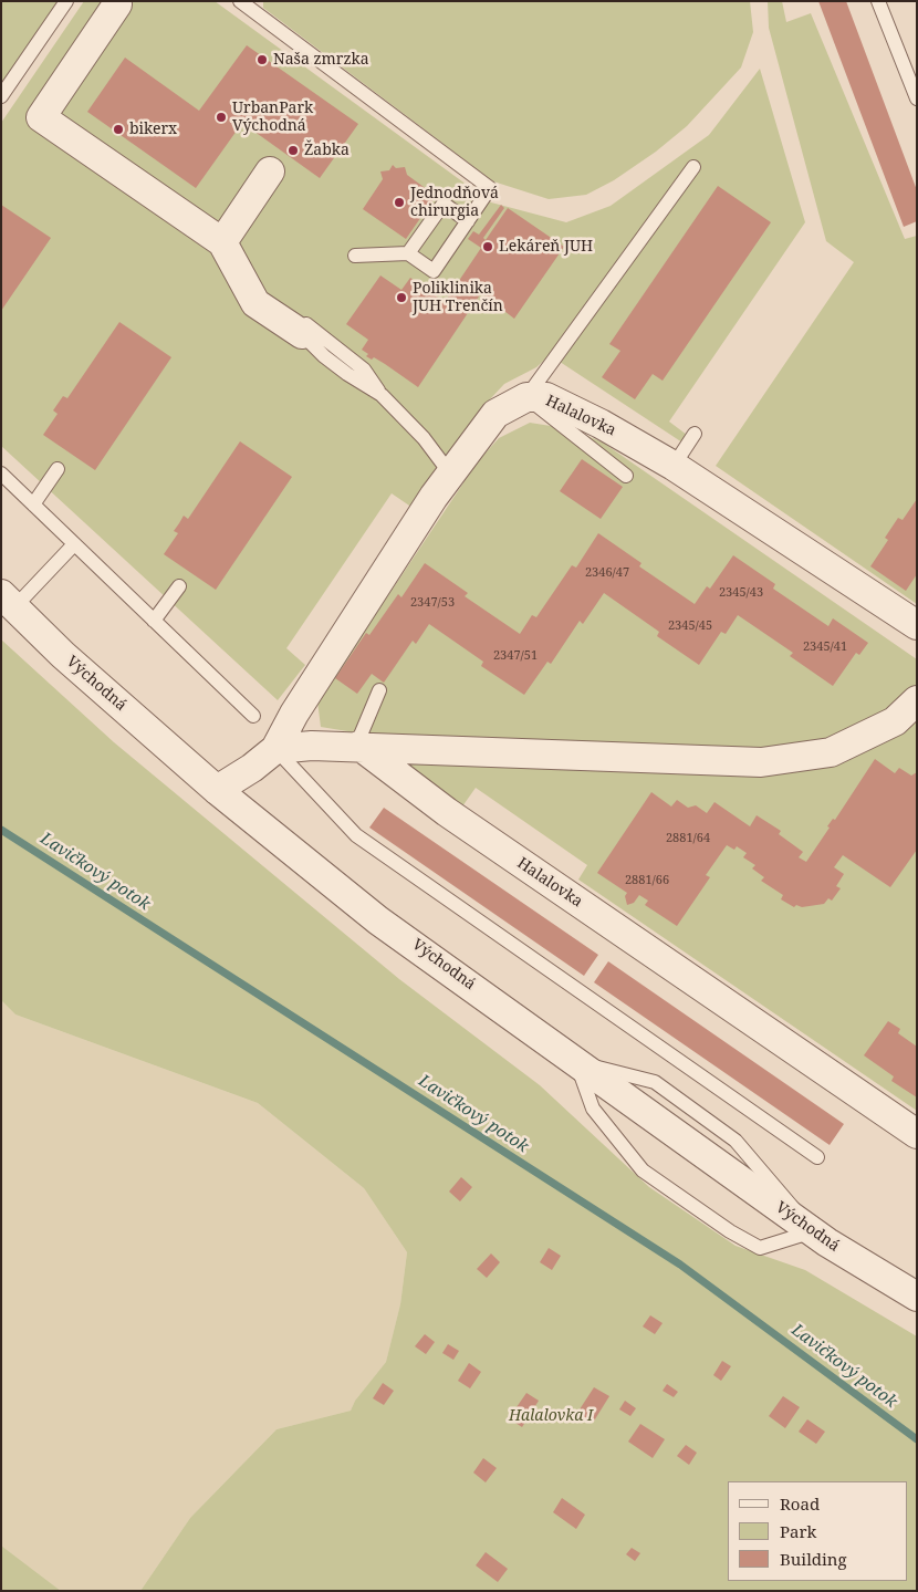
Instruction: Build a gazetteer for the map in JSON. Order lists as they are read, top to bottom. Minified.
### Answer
{"streets":{"street":["Halalovka","Východná"]},"crossings":[["Halalovka","Východná"]],"water":["Lavičkový potok"],"parks":["Halalovka I"],"places":["Naša zmrzka","UrbanPark Východná","bikerx","Žabka","Jednodňová chirurgia","Lekáreň JUH","Poliklinika JUH Trenčín"],"house_numbers":["2346/47","2345/43","2347/53","2345/45","2345/41","2347/51","2881/64","2881/66"],"legend":["Road","Park","Building"]}
